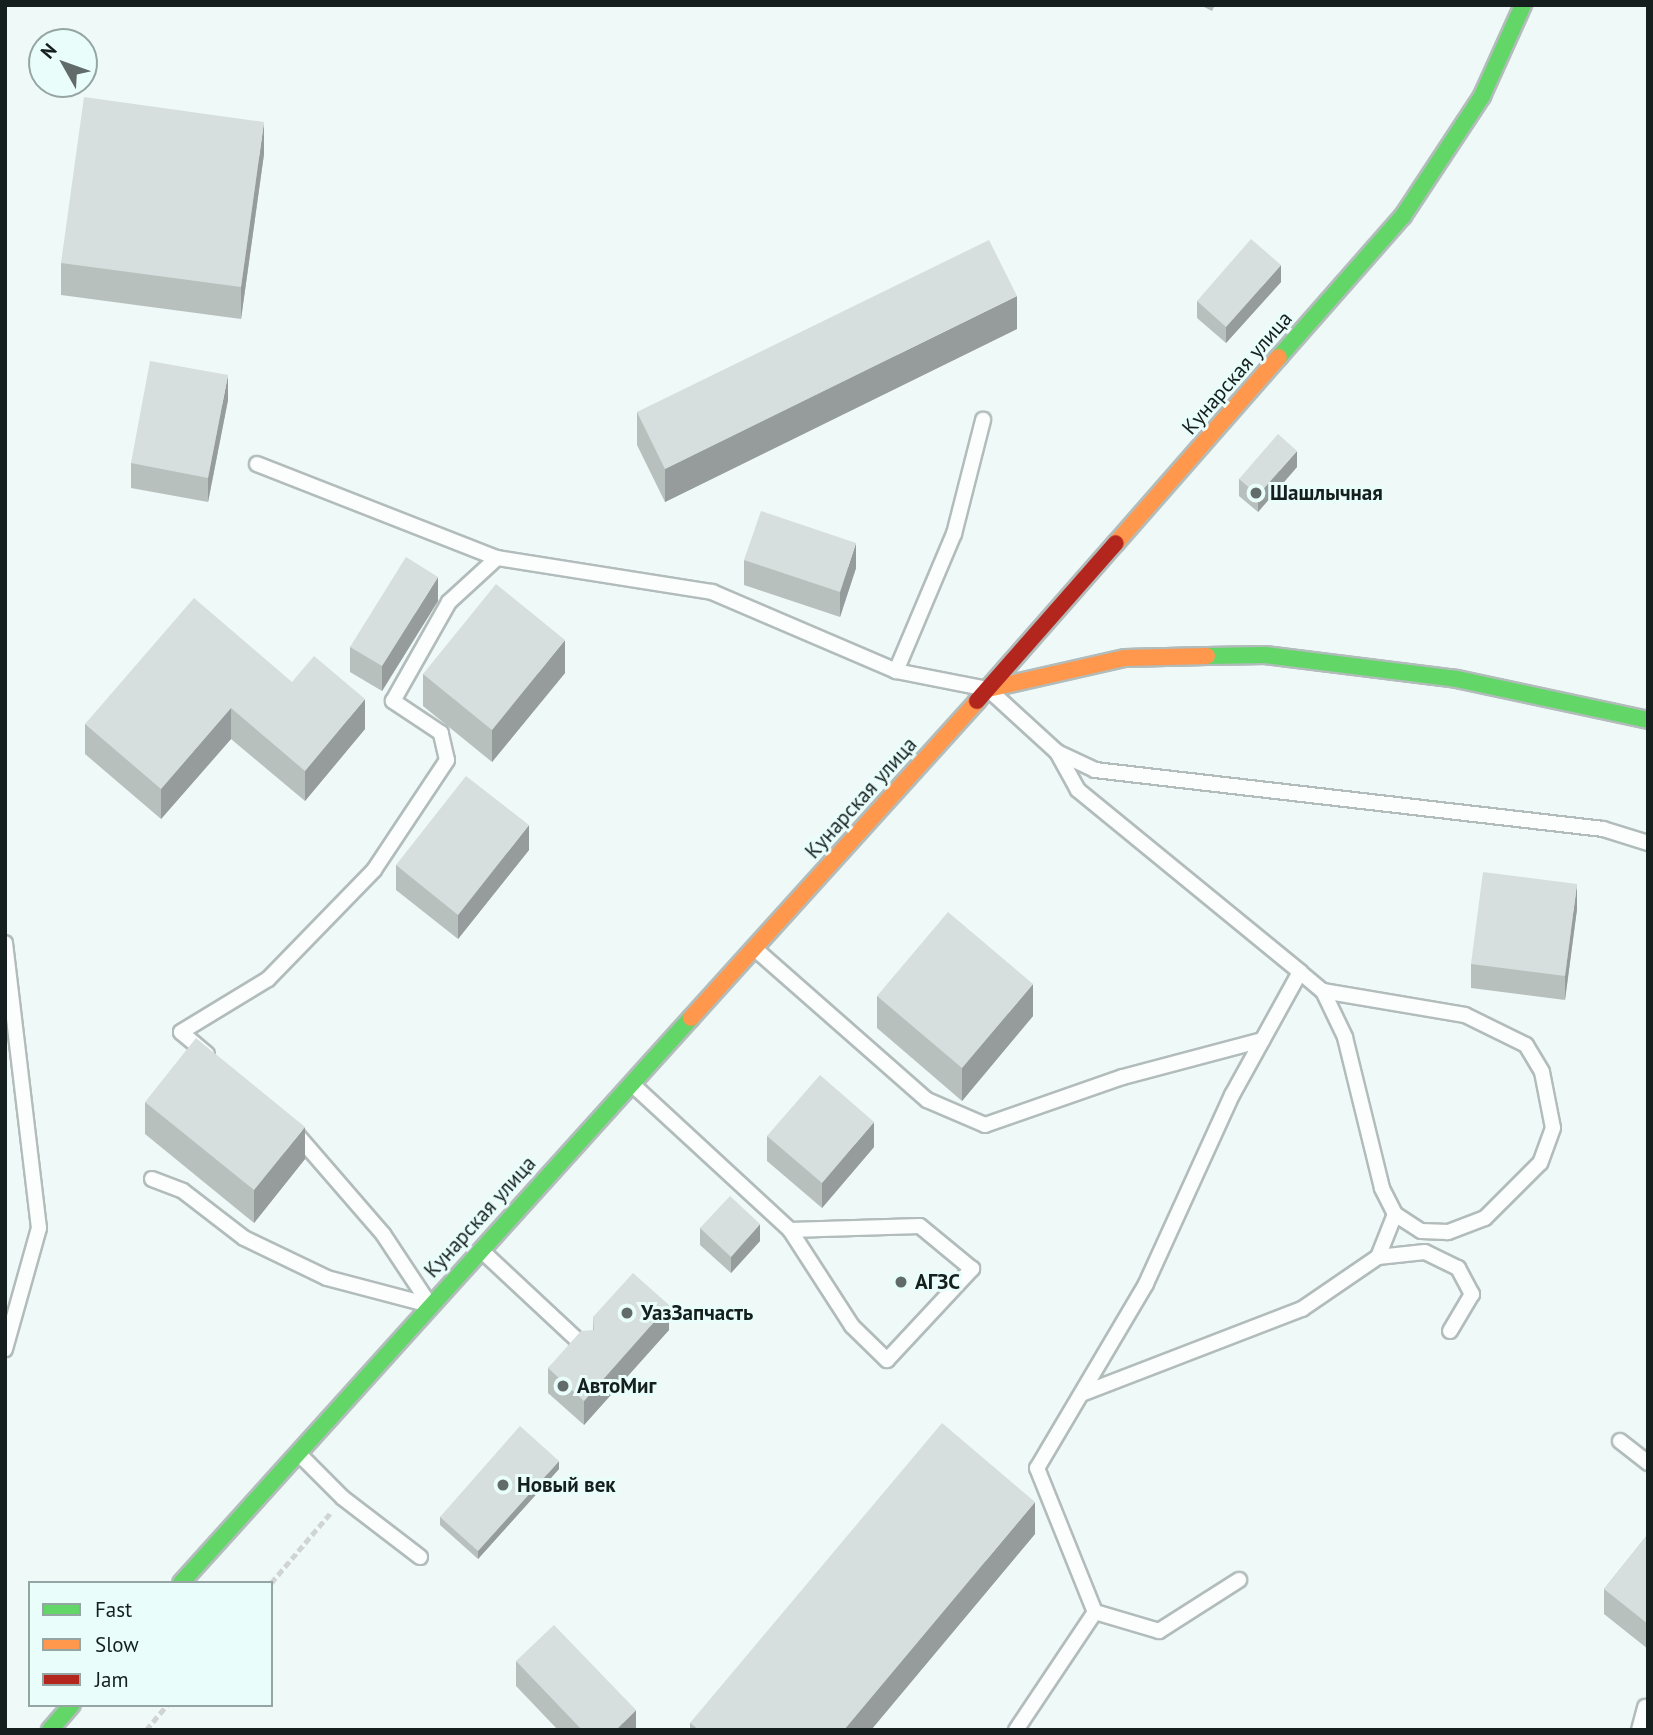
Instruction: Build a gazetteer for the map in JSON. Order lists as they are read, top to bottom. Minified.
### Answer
{"streets":{"main road":["Кунарская улица"]},"places":["Шашлычная","АГЗС","УазЗапчасть","АвтоМиг","Новый век"],"legend":["Fast","Slow","Jam"],"north":"top left"}
